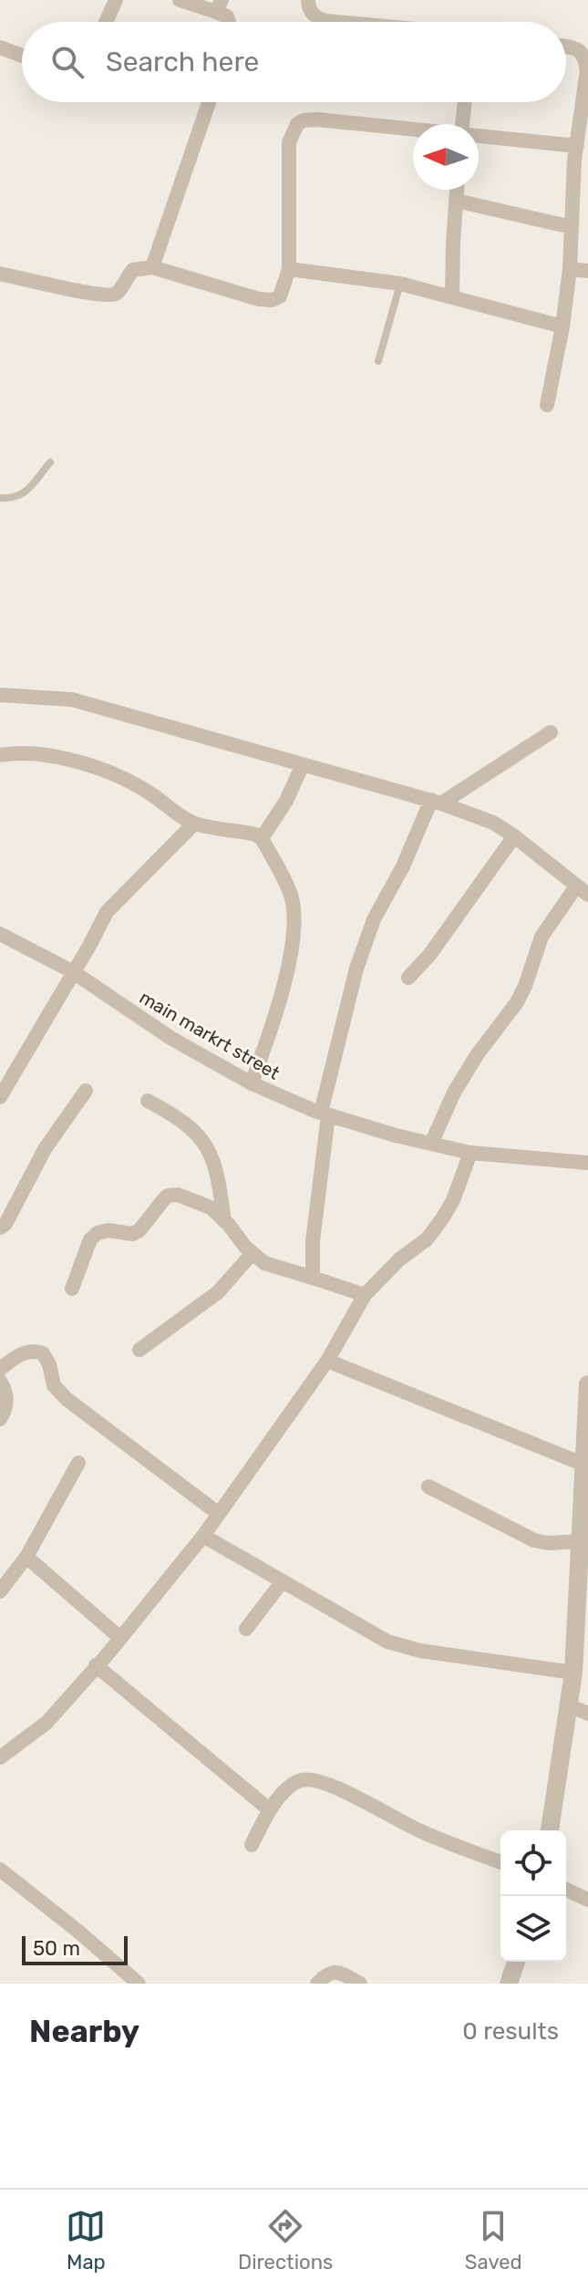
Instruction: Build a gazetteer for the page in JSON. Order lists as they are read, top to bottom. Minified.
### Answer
{"streets":{"street":["main markrt street"]},"scale_bar":"50 m","north":"left","page":{"search":"Search here","scale":"50 m","heading":["Nearby","0 results"],"nav":["Map","Directions","Saved"]}}
